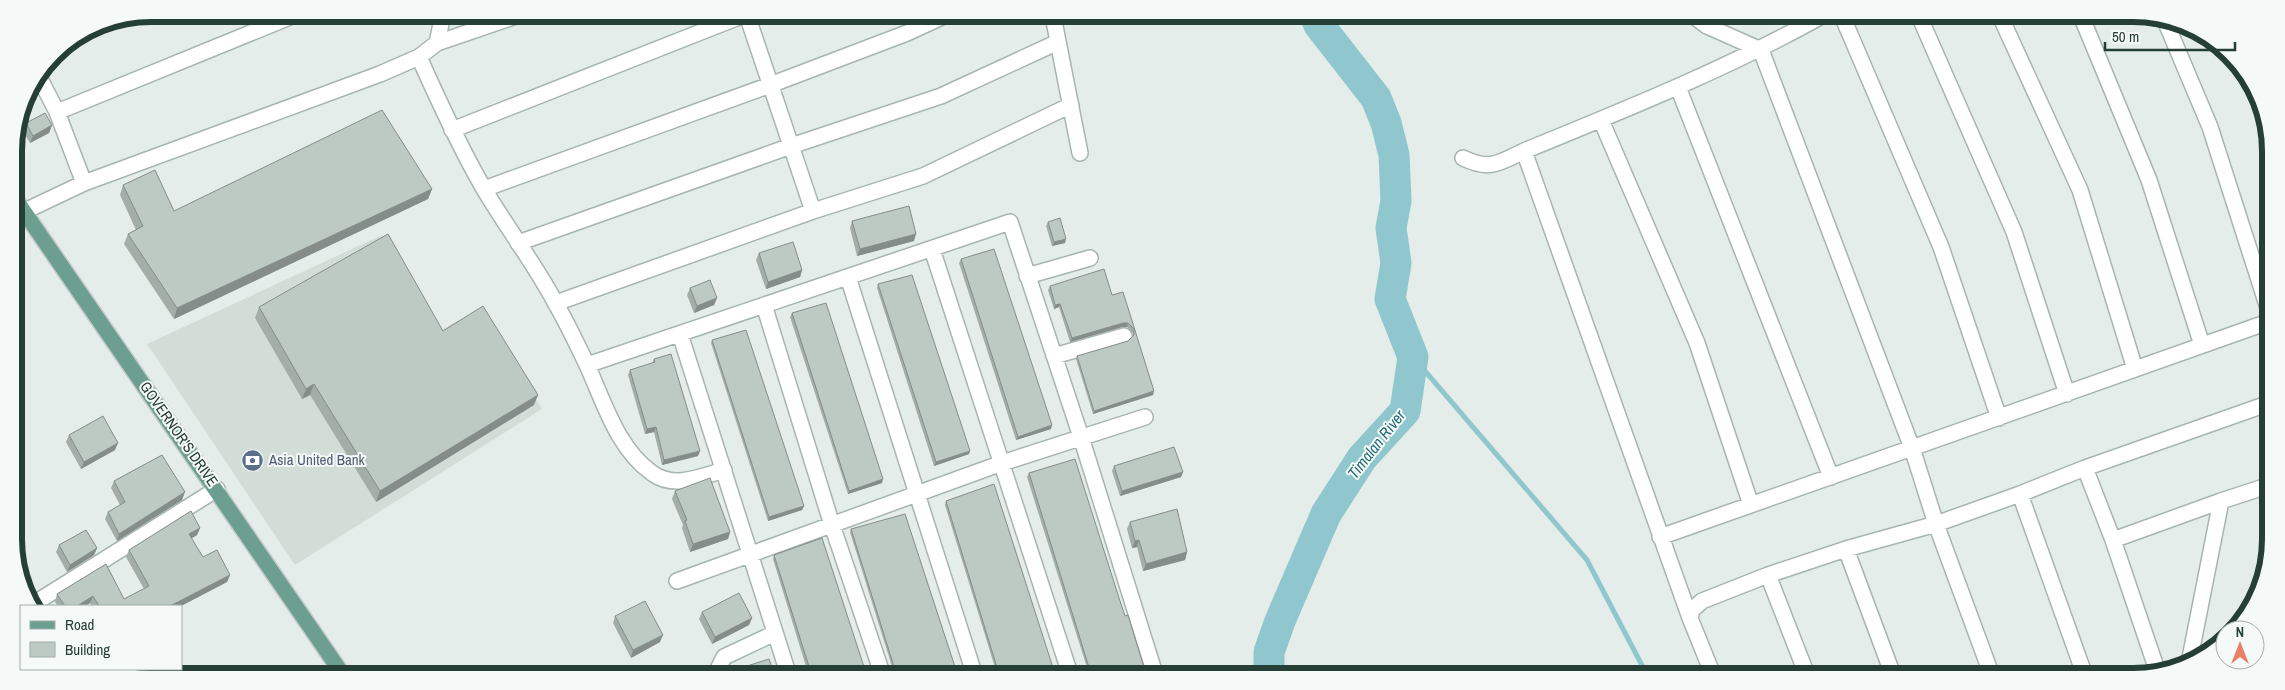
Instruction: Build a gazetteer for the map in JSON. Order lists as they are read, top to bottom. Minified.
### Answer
{"streets":{"main road":["GOVERNOR'S DRIVE"]},"water":["Timalan River"],"places":{"bank":["Asia United Bank"]},"legend":["Road","Building"],"scale_bar":"50 m","north":"top"}
